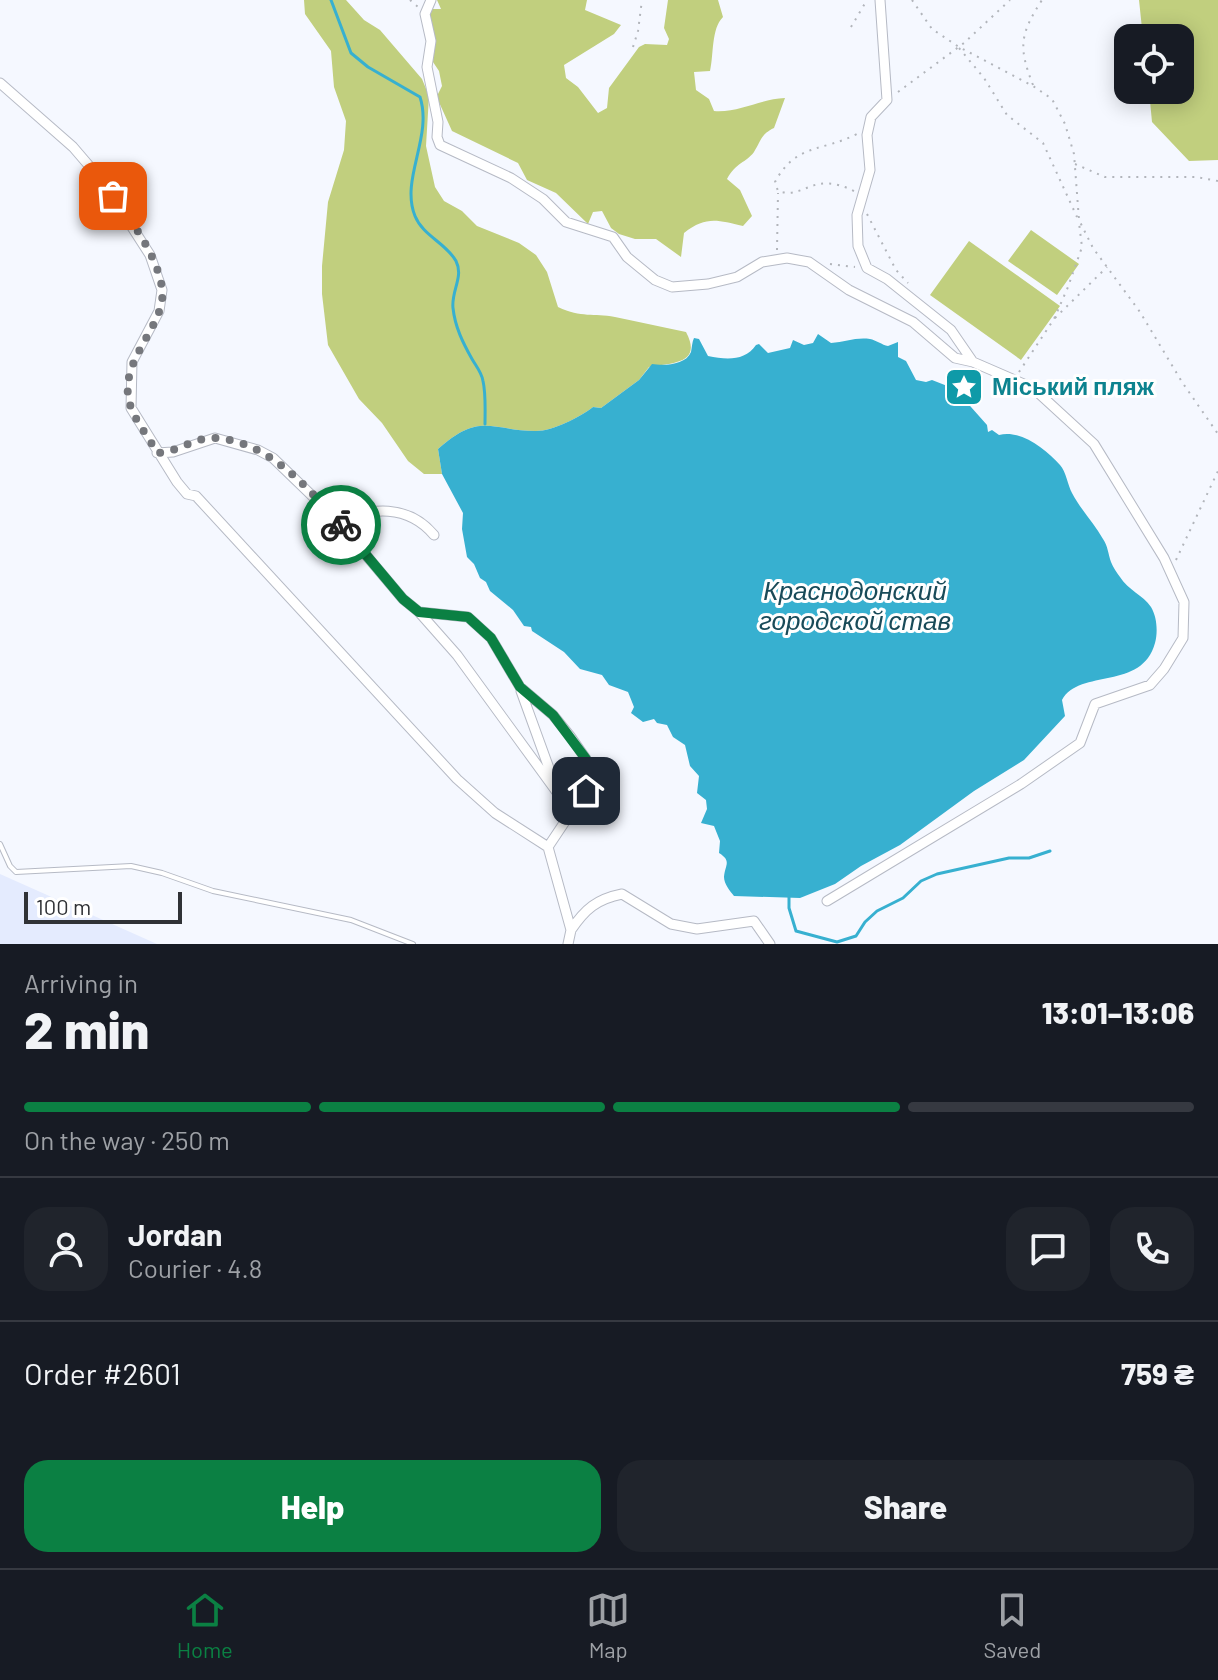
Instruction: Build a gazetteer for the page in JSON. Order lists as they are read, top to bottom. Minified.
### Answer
{"water":["Краснодонский городской став"],"places":{"place":["Міський пляж"]},"scale_bar":"100 m","page":{"scale":"100 m","heading":["2 min","Arriving in","13:01–13:06"],"panel":["Jordan","Courier · 4.8","Order #2601","759 ₴"],"bar":"On the way · 250 m","buttons":["Help","Share"],"tabs":["Home","Map","Saved"]}}
